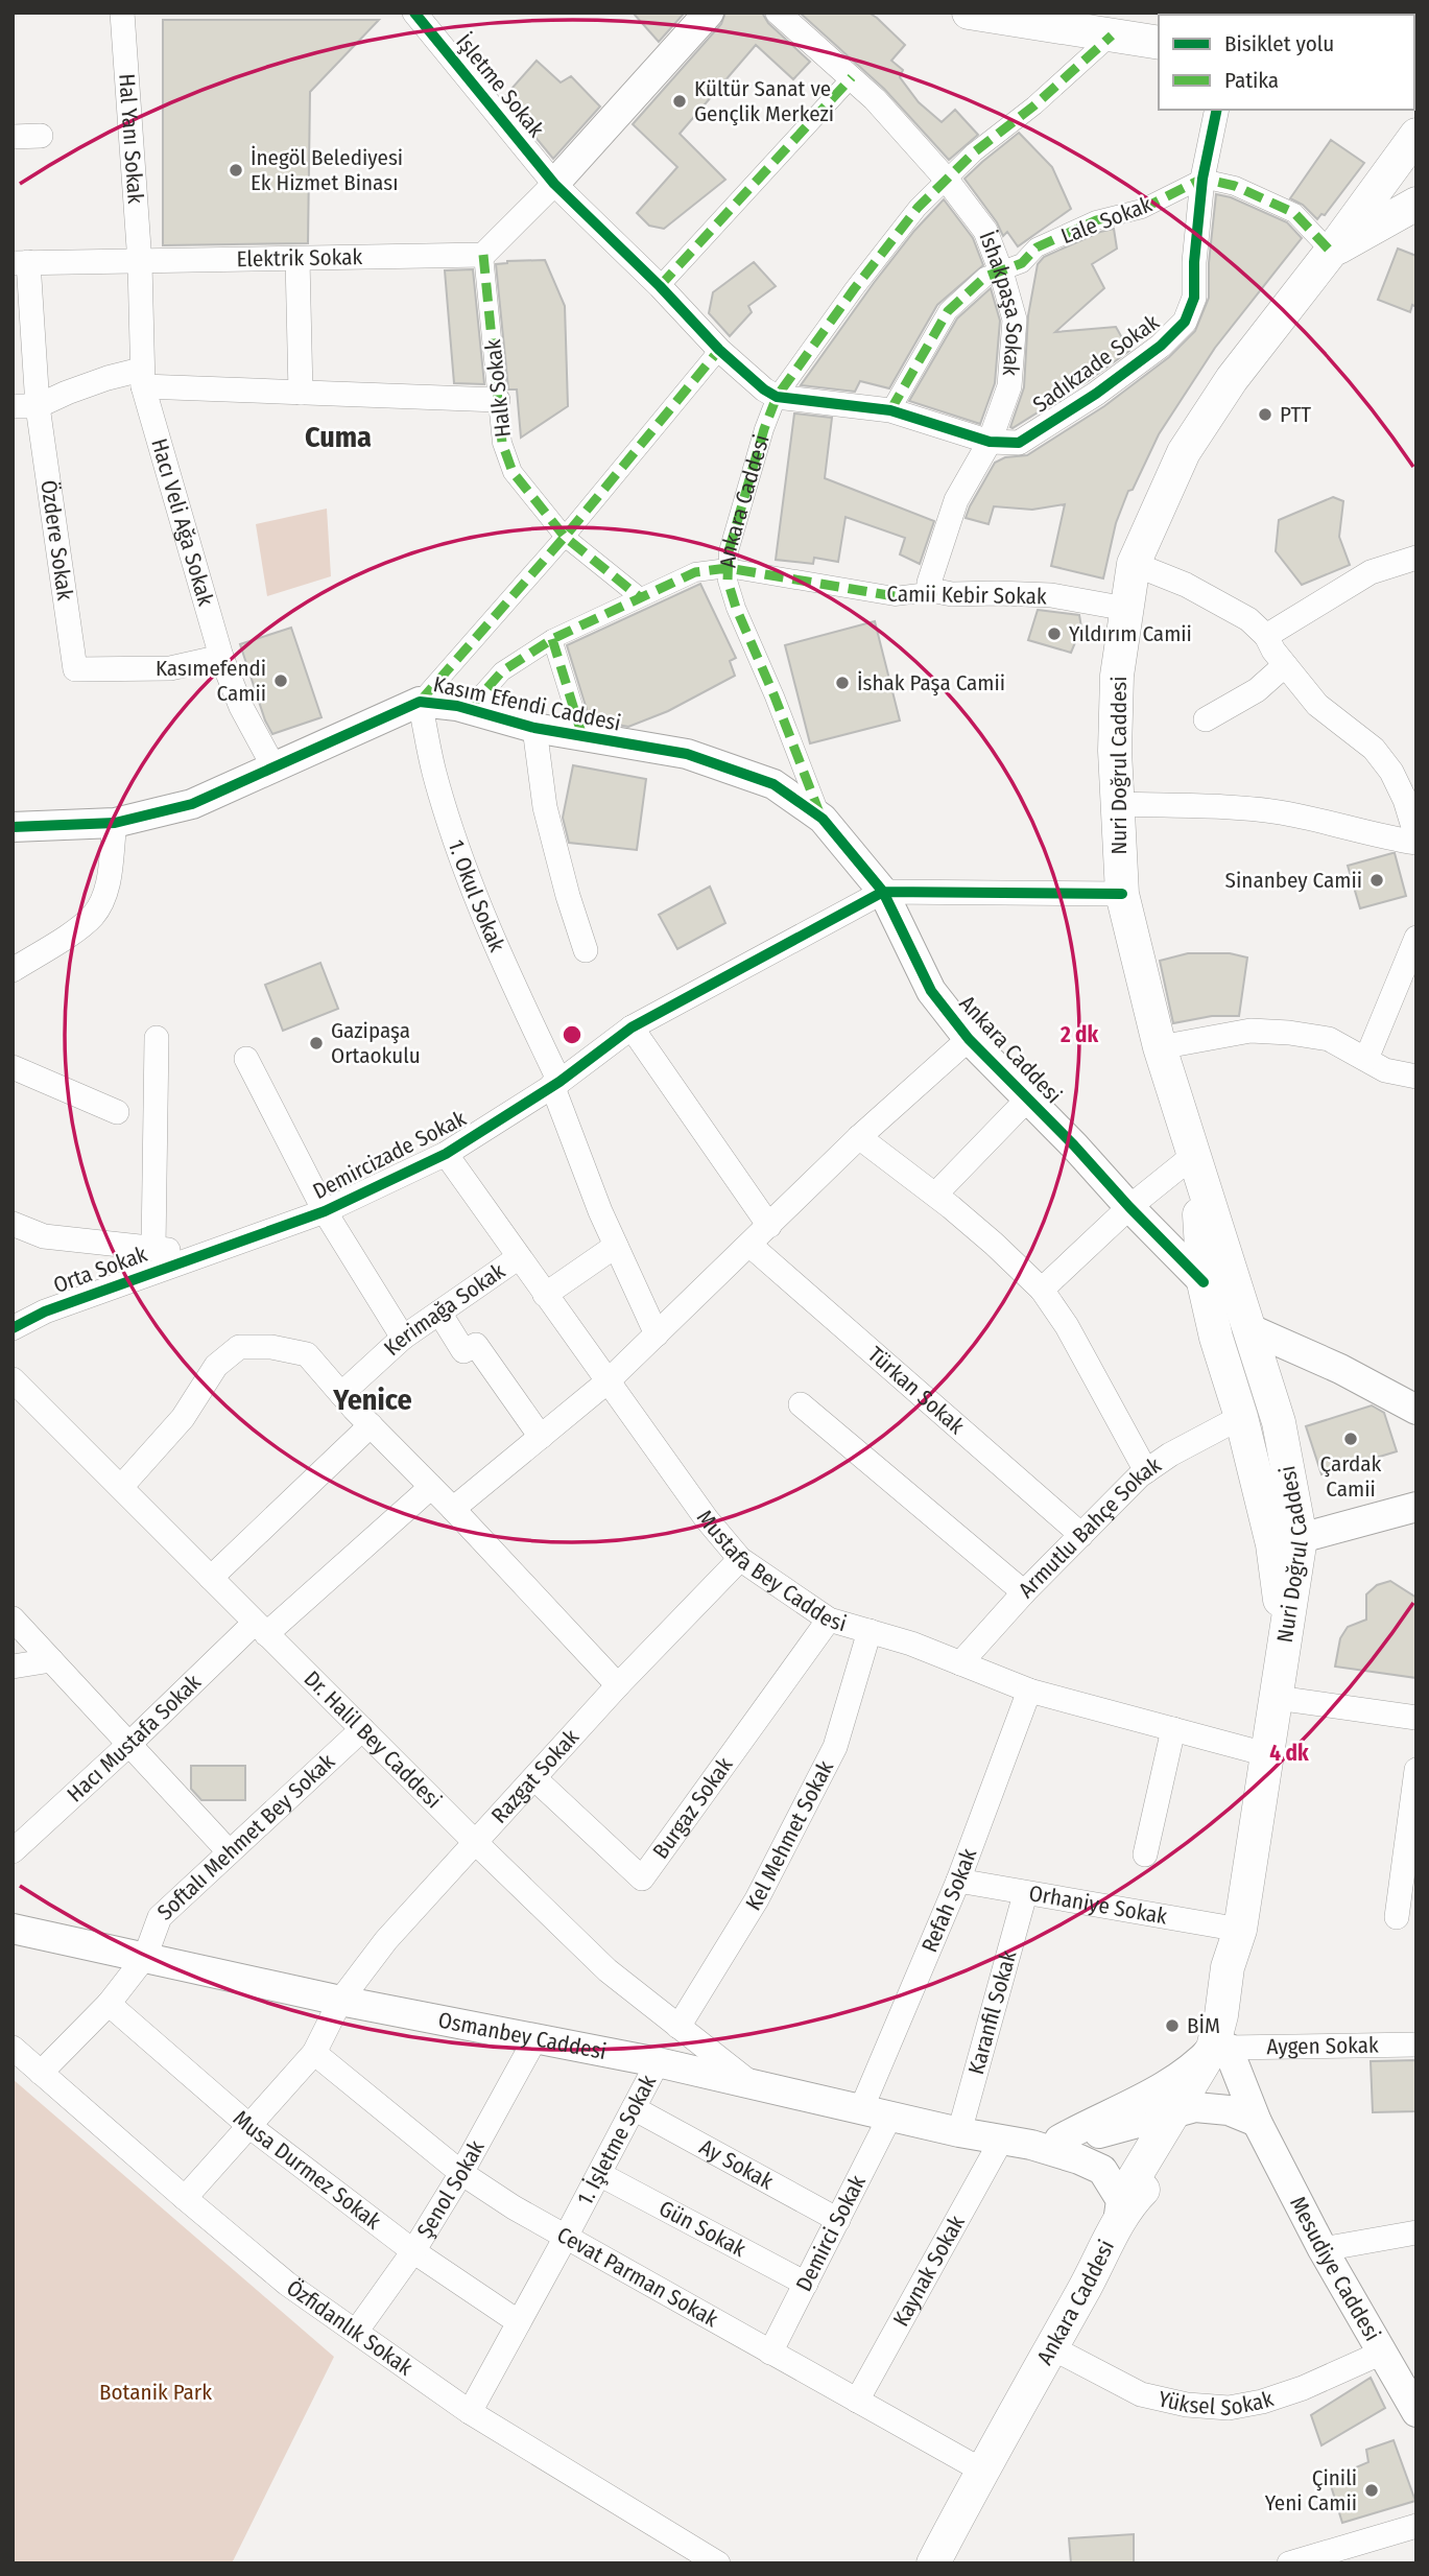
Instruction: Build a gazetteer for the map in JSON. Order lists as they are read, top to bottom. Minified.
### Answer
{"streets":{"main road":["Ankara Caddesi","Nuri Doğrul Caddesi"],"street":["İşletme Sokak","Hal Yanı Sokak","Lale Sokak","Elektrik Sokak","İshakpaşa Sokak","Sadıkzade Sokak","Halk Sokak","Hacı Veli Ağa Sokak","Özdere Sokak","Camii Kebir Sokak","Kasım Efendi Caddesi","1. Okul Sokak","Demircizade Sokak","Orta Sokak","Kerimağa Sokak","Türkan Sokak","Armutlu Bahçe Sokak","Mustafa Bey Caddesi","Hacı Mustafa Sokak","Dr. Halil Bey Caddesi","Razgat Sokak","Burgaz Sokak","Kel Mehmet Sokak","Softalı Mehmet Bey Sokak","Refah Sokak","Orhaniye Sokak","Karanfil Sokak","Osmanbey Caddesi","Aygen Sokak","1. İşletme Sokak","Ay Sokak","Musa Durmez Sokak","Şenol Sokak","Gün Sokak","Demirci Sokak","Mesudiye Caddesi","Kaynak Sokak","Cevat Parman Sokak","Özfidanlık Sokak","Yüksel Sokak"]},"crossings":[["İşletme Sokak","Ankara Caddesi"],["Hal Yanı Sokak","Elektrik Sokak"],["Hal Yanı Sokak","Hacı Veli Ağa Sokak"],["Lale Sokak","İshakpaşa Sokak"],["Lale Sokak","Sadıkzade Sokak"],["Elektrik Sokak","Halk Sokak"],["Elektrik Sokak","Hacı Veli Ağa Sokak"],["Elektrik Sokak","Özdere Sokak"],["İshakpaşa Sokak","Sadıkzade Sokak"],["İshakpaşa Sokak","Ankara Caddesi"],["Halk Sokak","Camii Kebir Sokak"],["Ankara Caddesi","Camii Kebir Sokak"],["Ankara Caddesi","Kasım Efendi Caddesi"],["Ankara Caddesi","Nuri Doğrul Caddesi"],["Ankara Caddesi","Demircizade Sokak"],["Ankara Caddesi","Orhaniye Sokak"],["Ankara Caddesi","Aygen Sokak"],["Ankara Caddesi","Mesudiye Caddesi"],["Ankara Caddesi","Cevat Parman Sokak"],["Ankara Caddesi","Yüksel Sokak"],["Hacı Veli Ağa Sokak","Özdere Sokak"],["Hacı Veli Ağa Sokak","Kasım Efendi Caddesi"],["Camii Kebir Sokak","Kasım Efendi Caddesi"],["Camii Kebir Sokak","Nuri Doğrul Caddesi"],["Kasım Efendi Caddesi","1. Okul Sokak"],["Nuri Doğrul Caddesi","Armutlu Bahçe Sokak"],["Nuri Doğrul Caddesi","Mustafa Bey Caddesi"],["Nuri Doğrul Caddesi","Orhaniye Sokak"],["1. Okul Sokak","Demircizade Sokak"],["Demircizade Sokak","Orta Sokak"],["Demircizade Sokak","Mustafa Bey Caddesi"],["Kerimağa Sokak","Mustafa Bey Caddesi"],["Türkan Sokak","Armutlu Bahçe Sokak"],["Armutlu Bahçe Sokak","Mustafa Bey Caddesi"],["Mustafa Bey Caddesi","Razgat Sokak"],["Mustafa Bey Caddesi","Burgaz Sokak"],["Mustafa Bey Caddesi","Kel Mehmet Sokak"],["Mustafa Bey Caddesi","Refah Sokak"],["Hacı Mustafa Sokak","Dr. Halil Bey Caddesi"],["Dr. Halil Bey Caddesi","Razgat Sokak"],["Dr. Halil Bey Caddesi","Kel Mehmet Sokak"],["Dr. Halil Bey Caddesi","Softalı Mehmet Bey Sokak"],["Dr. Halil Bey Caddesi","Osmanbey Caddesi"],["Razgat Sokak","Burgaz Sokak"],["Razgat Sokak","Osmanbey Caddesi"],["Razgat Sokak","Musa Durmez Sokak"],["Razgat Sokak","Cevat Parman Sokak"],["Razgat Sokak","Özfidanlık Sokak"],["Softalı Mehmet Bey Sokak","Osmanbey Caddesi"],["Softalı Mehmet Bey Sokak","Musa Durmez Sokak"],["Softalı Mehmet Bey Sokak","Özfidanlık Sokak"],["Refah Sokak","Orhaniye Sokak"],["Refah Sokak","Osmanbey Caddesi"],["Orhaniye Sokak","Karanfil Sokak"],["Karanfil Sokak","Osmanbey Caddesi"],["Osmanbey Caddesi","1. İşletme Sokak"],["Osmanbey Caddesi","Şenol Sokak"],["Osmanbey Caddesi","Demirci Sokak"],["Osmanbey Caddesi","Kaynak Sokak"],["Aygen Sokak","Mesudiye Caddesi"],["1. İşletme Sokak","Ay Sokak"],["1. İşletme Sokak","Musa Durmez Sokak"],["1. İşletme Sokak","Gün Sokak"],["1. İşletme Sokak","Cevat Parman Sokak"],["1. İşletme Sokak","Özfidanlık Sokak"],["Ay Sokak","Demirci Sokak"],["Musa Durmez Sokak","Şenol Sokak"],["Şenol Sokak","Cevat Parman Sokak"],["Şenol Sokak","Özfidanlık Sokak"],["Gün Sokak","Demirci Sokak"],["Demirci Sokak","Cevat Parman Sokak"],["Mesudiye Caddesi","Yüksel Sokak"],["Kaynak Sokak","Cevat Parman Sokak"]],"districts":["Cuma","Yenice"],"parks":["Botanik Park"],"places":["Kültür Sanat ve Gençlik Merkezi","İnegöl Belediyesi Ek Hizmet Binası","PTT","Yıldırım Camii","Kasımefendi Camii","İshak Paşa Camii","Sinanbey Camii","Gazipaşa Ortaokulu","Çardak Camii","BİM","Çinili Yeni Camii"],"legend":["Bisiklet yolu","Patika"],"rings":["2 dk","4 dk"]}
